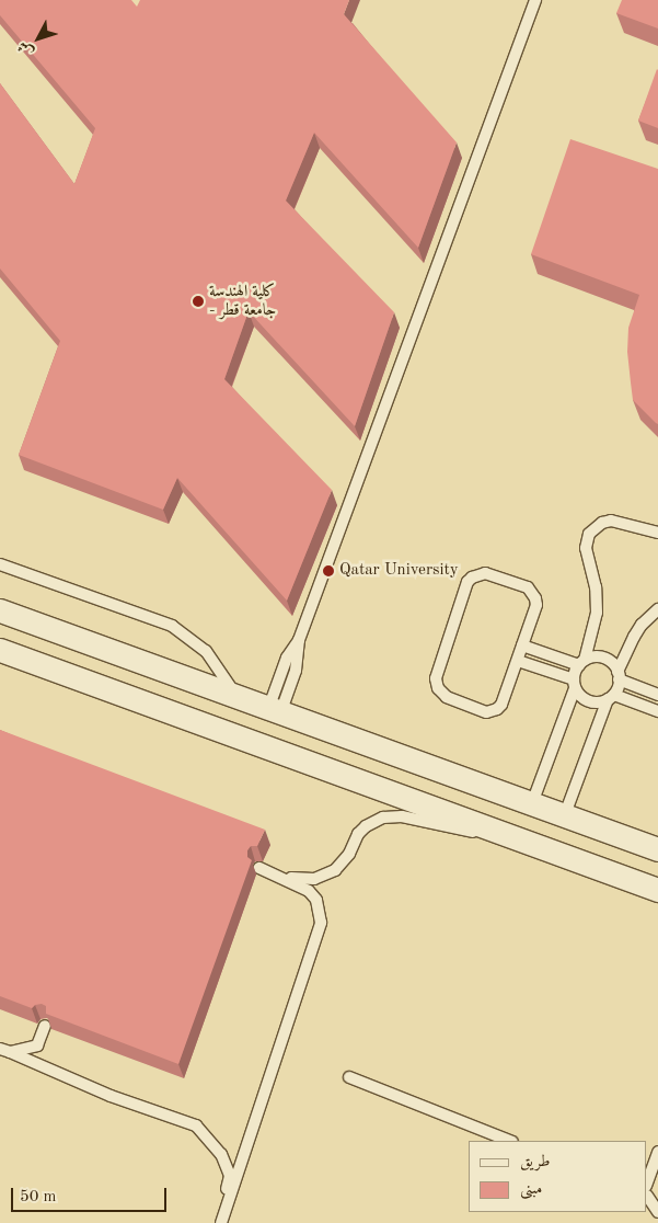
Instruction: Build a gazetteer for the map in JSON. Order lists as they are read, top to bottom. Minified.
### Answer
{"places":["كلية الهندسة - جامعة قطر","Qatar University"],"legend":["طريق","مبنى"],"scale_bar":"50 m","north":"bottom left"}
